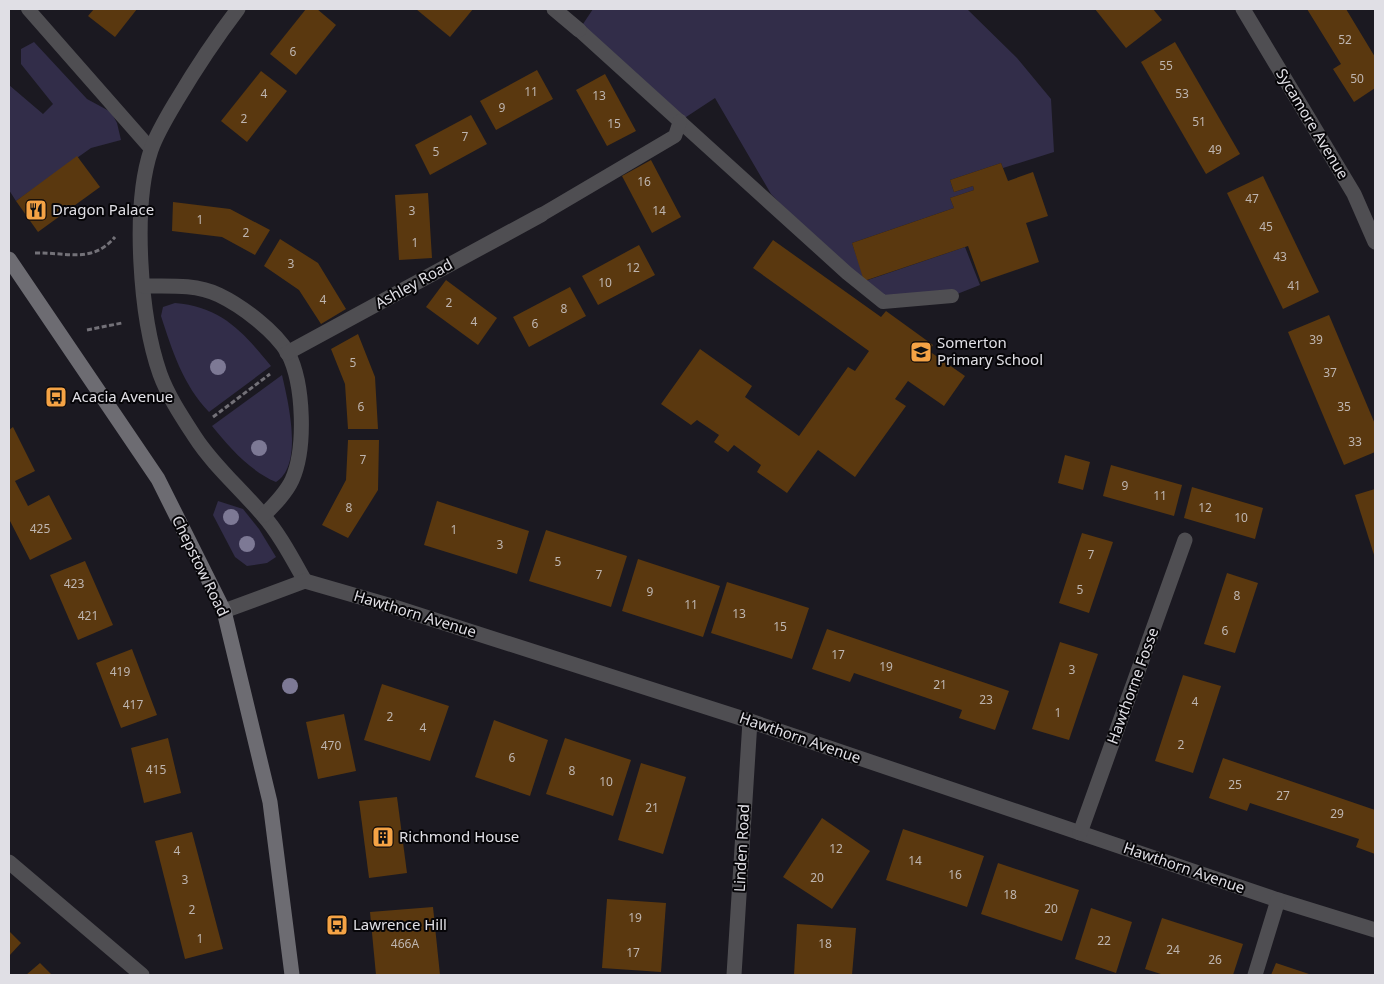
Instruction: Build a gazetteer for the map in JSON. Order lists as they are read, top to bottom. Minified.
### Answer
{"streets":{"main road":["Chepstow Road"],"street":["Sycamore Avenue","Ashley Road","Hawthorn Avenue","Hawthorne Fosse","Linden Road"]},"crossings":[["Hawthorn Avenue","Hawthorne Fosse"],["Hawthorn Avenue","Linden Road"]],"places":{"restaurant":["Dragon Palace"],"school or university":["Somerton Primary School"],"bus stop":["Acacia Avenue","Lawrence Hill"],"building":["Richmond House"]},"house_numbers":["52","6","55","50","11","4","53","13","9","2","51","15","7","49","5","16","47","3","14","1","45","2","1","43","3","12","10","41","4","2","8","4","6","39","5","37","6","35","33","7","9","11","8","12","10","425","1","3","7","5","7","423","5","9","8","11","13","421","15","6","17","19","3","419","21","23","4","417","1","2","4","2","470","6","415","8","10","25","27","21","29","12","4","14","16","20","3","18","20","2","19","1","22","466A","18","24","17","26"]}
